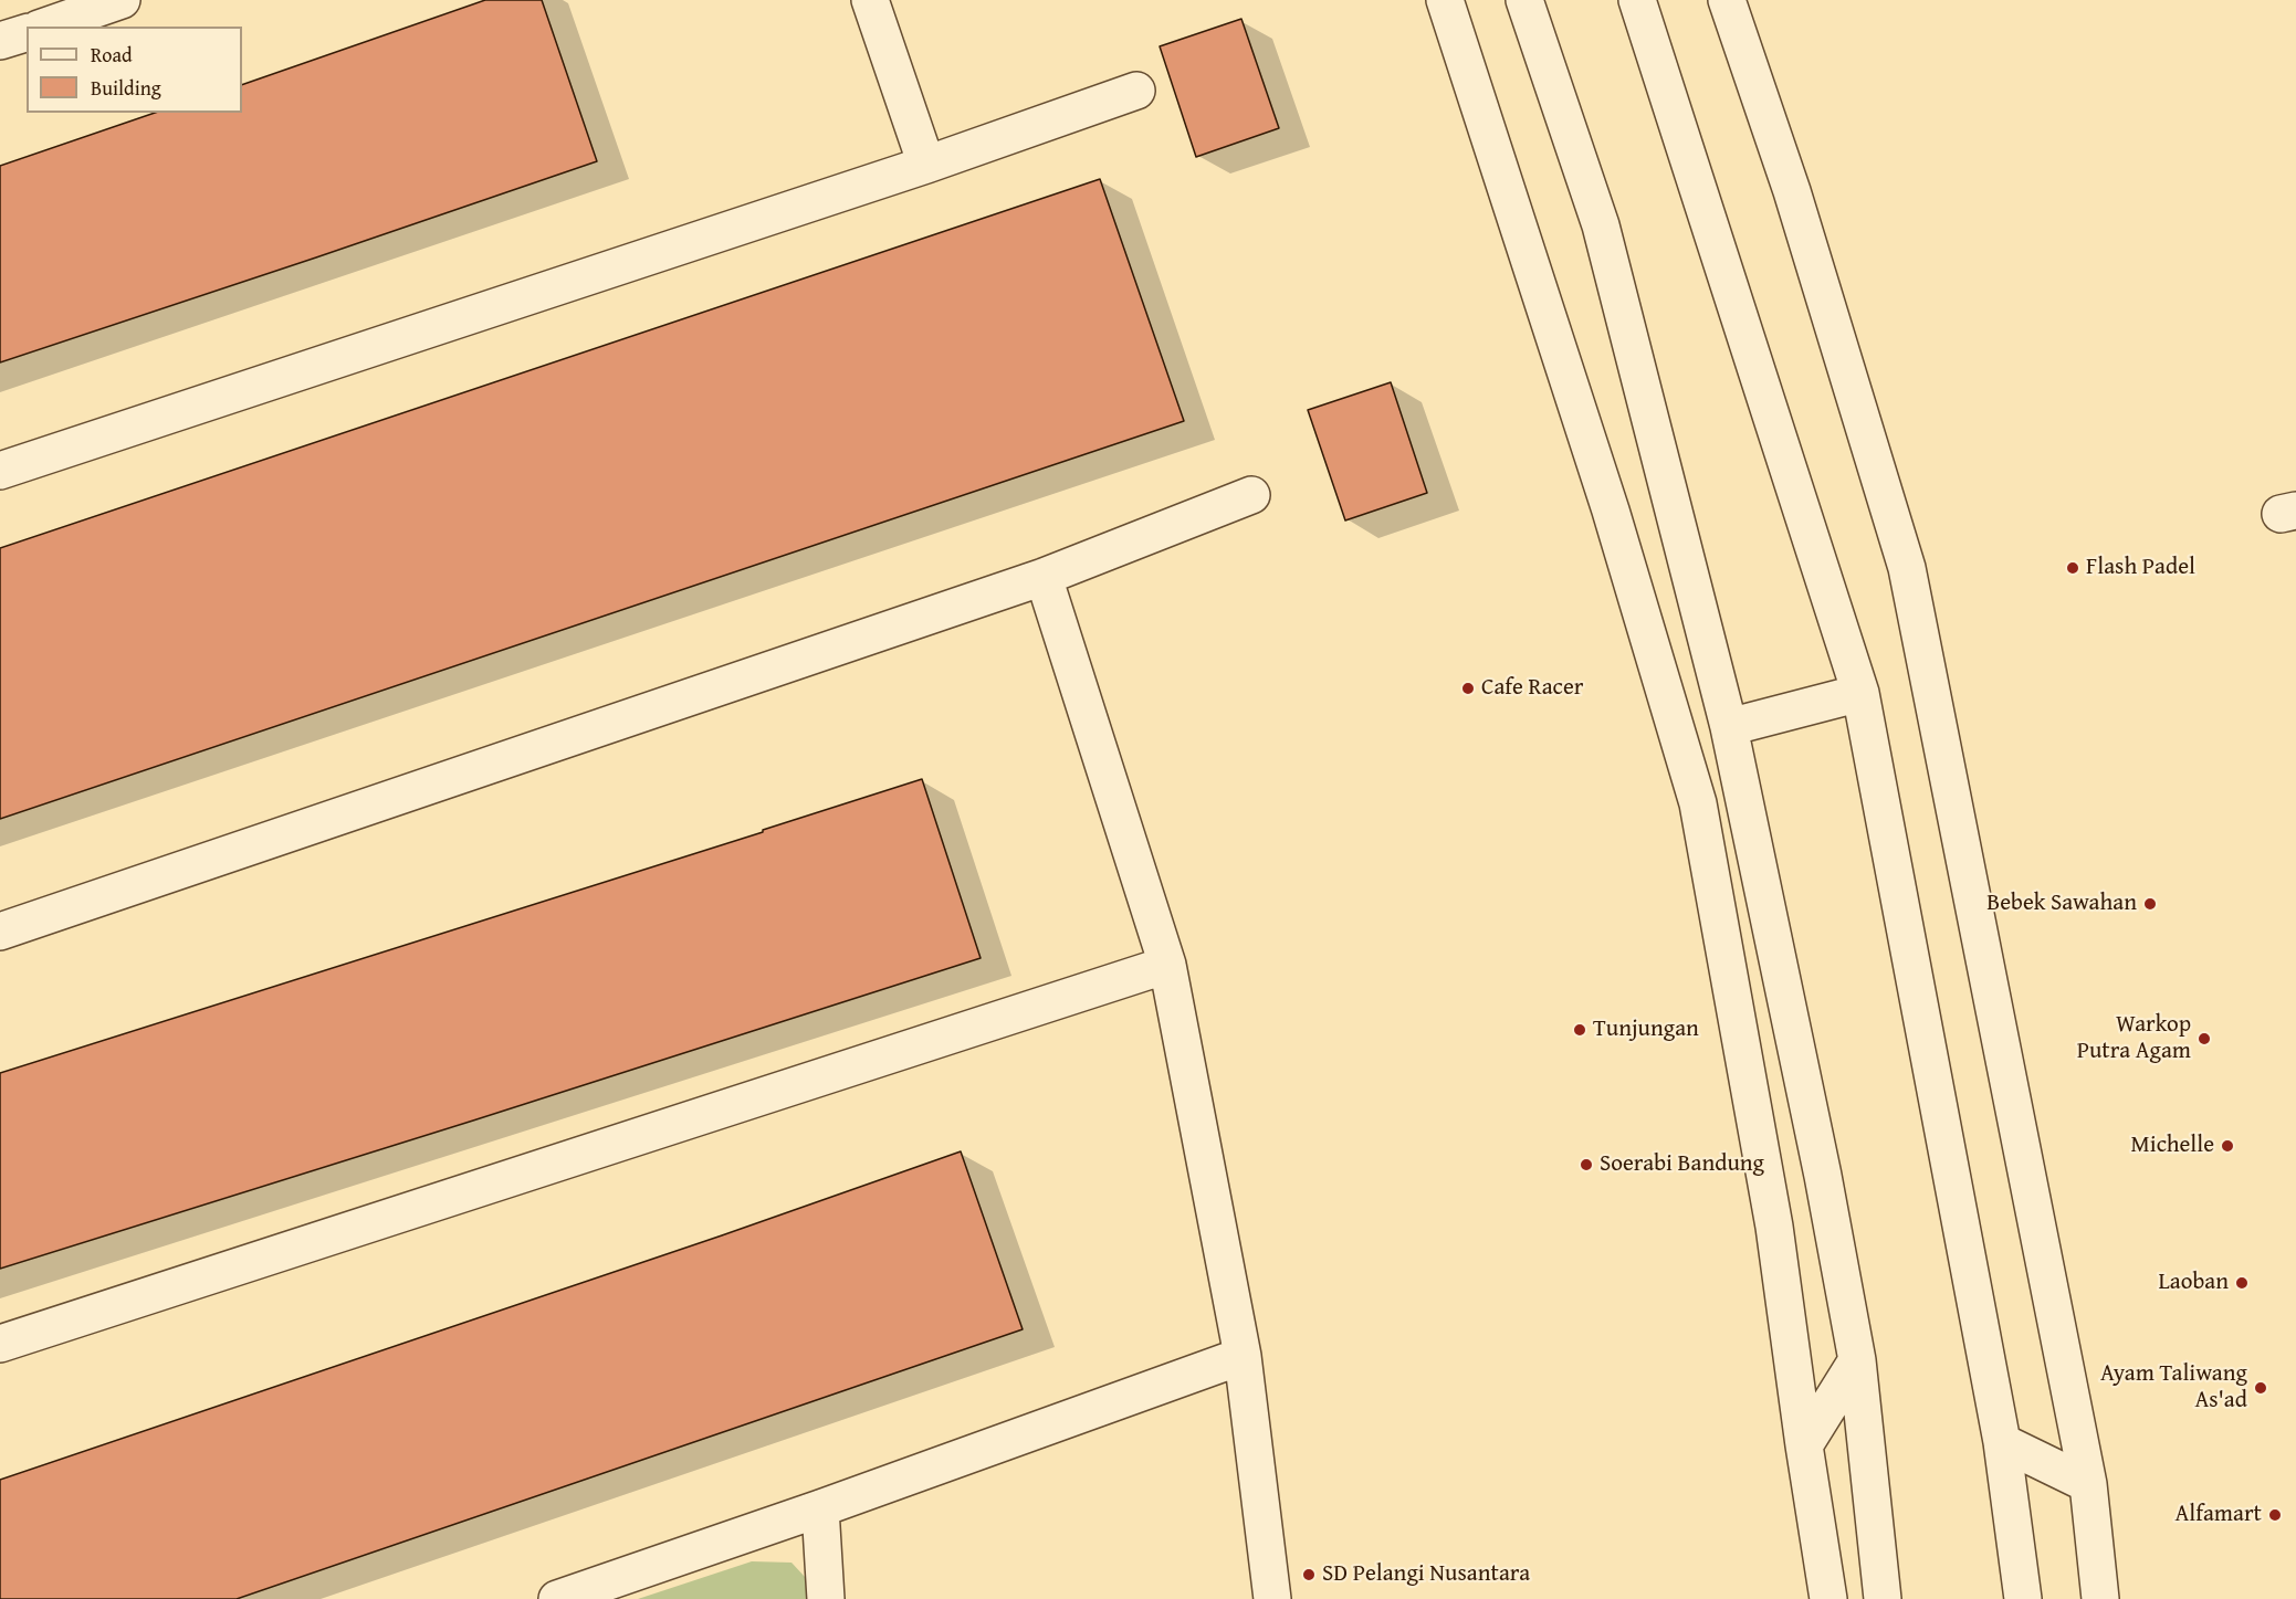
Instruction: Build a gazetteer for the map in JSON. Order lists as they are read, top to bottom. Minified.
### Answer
{"places":["Flash Padel","Cafe Racer","Bebek Sawahan","Tunjungan","Warkop Putra Agam","Michelle","Soerabi Bandung","Laoban","Ayam Taliwang As'ad","Alfamart","SD Pelangi Nusantara"],"legend":["Road","Building"]}
